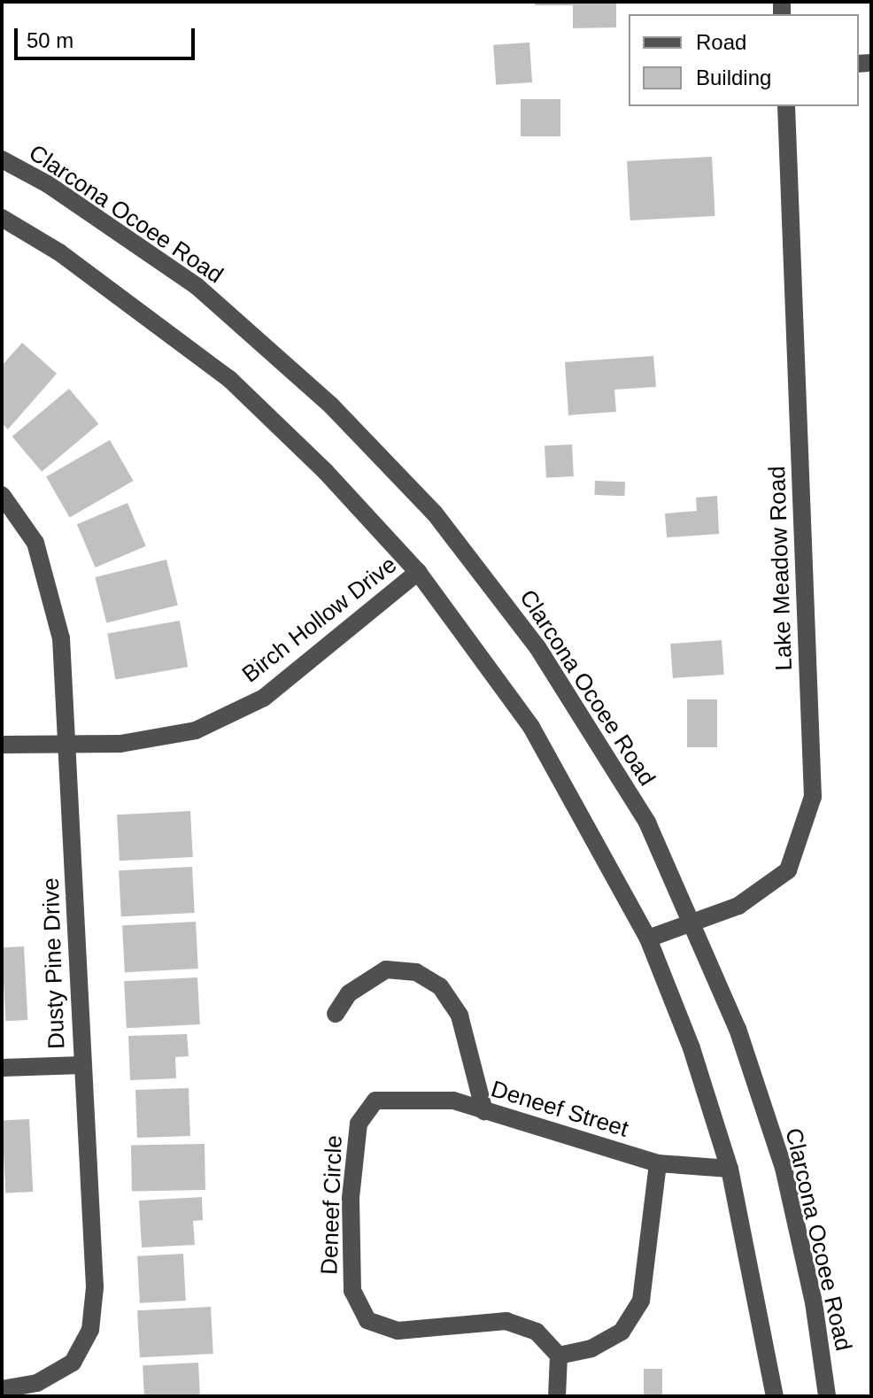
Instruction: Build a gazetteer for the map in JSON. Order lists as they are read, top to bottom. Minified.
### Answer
{"streets":{"street":["Clarcona Ocoee Road","Lake Meadow Road","Birch Hollow Drive","Dusty Pine Drive","Deneef Street","Deneef Circle"]},"crossings":[["Clarcona Ocoee Road","Lake Meadow Road"],["Birch Hollow Drive","Dusty Pine Drive"],["Deneef Street","Deneef Circle"]],"legend":["Road","Building"],"scale_bar":"50 m"}
